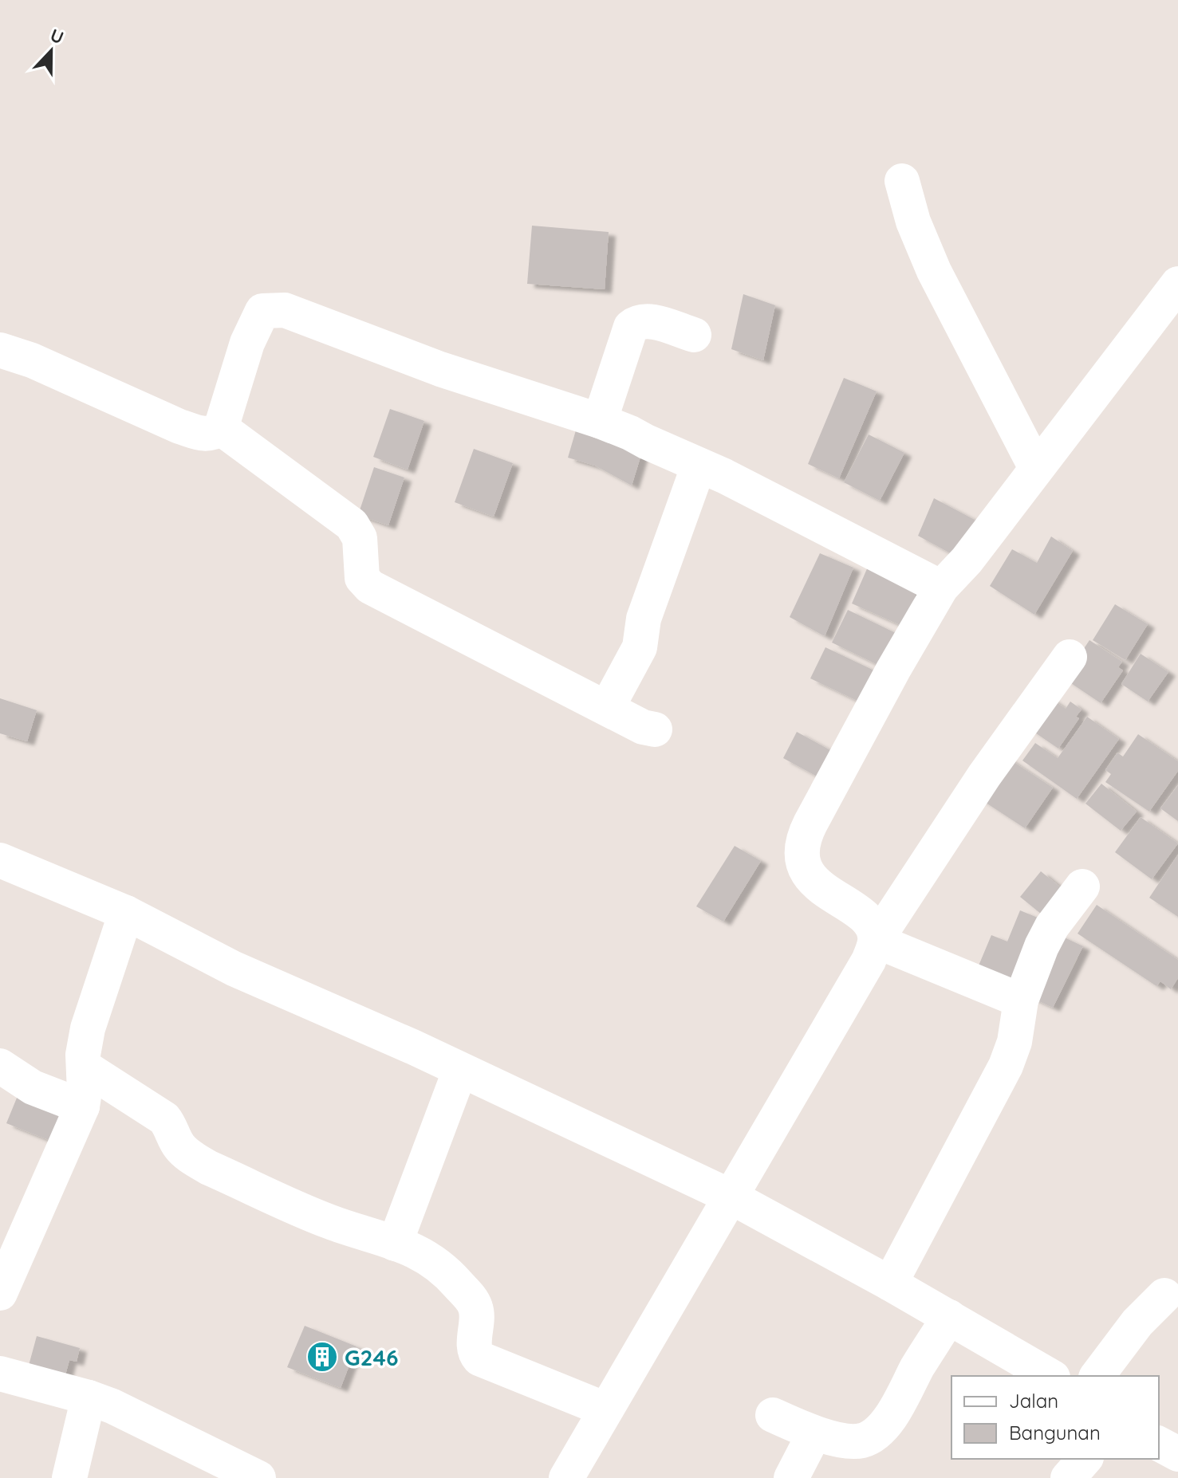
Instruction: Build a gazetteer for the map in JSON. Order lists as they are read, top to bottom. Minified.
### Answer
{"places":{"building":["G246"]},"legend":["Jalan","Bangunan"],"north":"top"}
